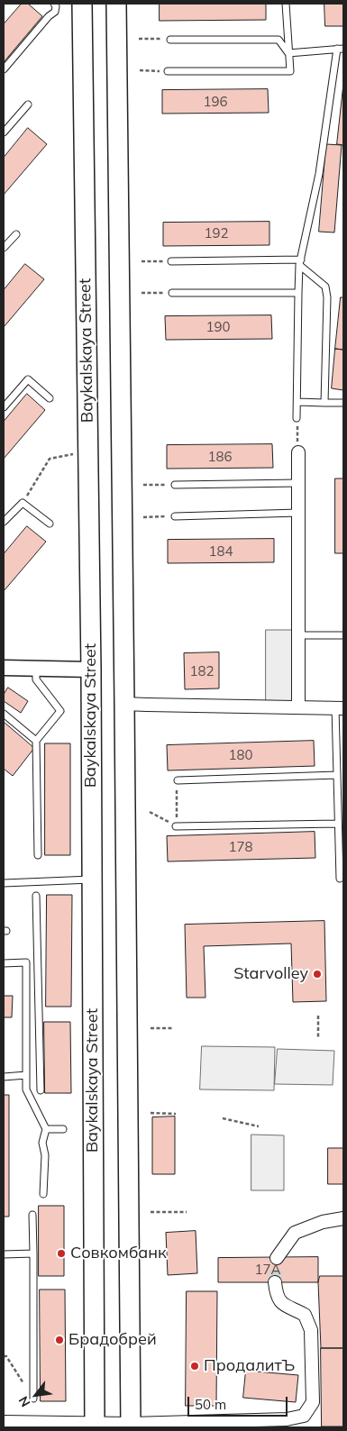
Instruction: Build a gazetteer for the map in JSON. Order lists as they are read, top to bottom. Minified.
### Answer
{"streets":{"main road":["Baykalskaya Street"]},"places":["Starvolley","Совкомбанк","Брадобрей","ПродалитЪ"],"house_numbers":["196","192","190","186","184","182","180","178","17А"],"scale_bar":"50 m","north":"bottom left"}
